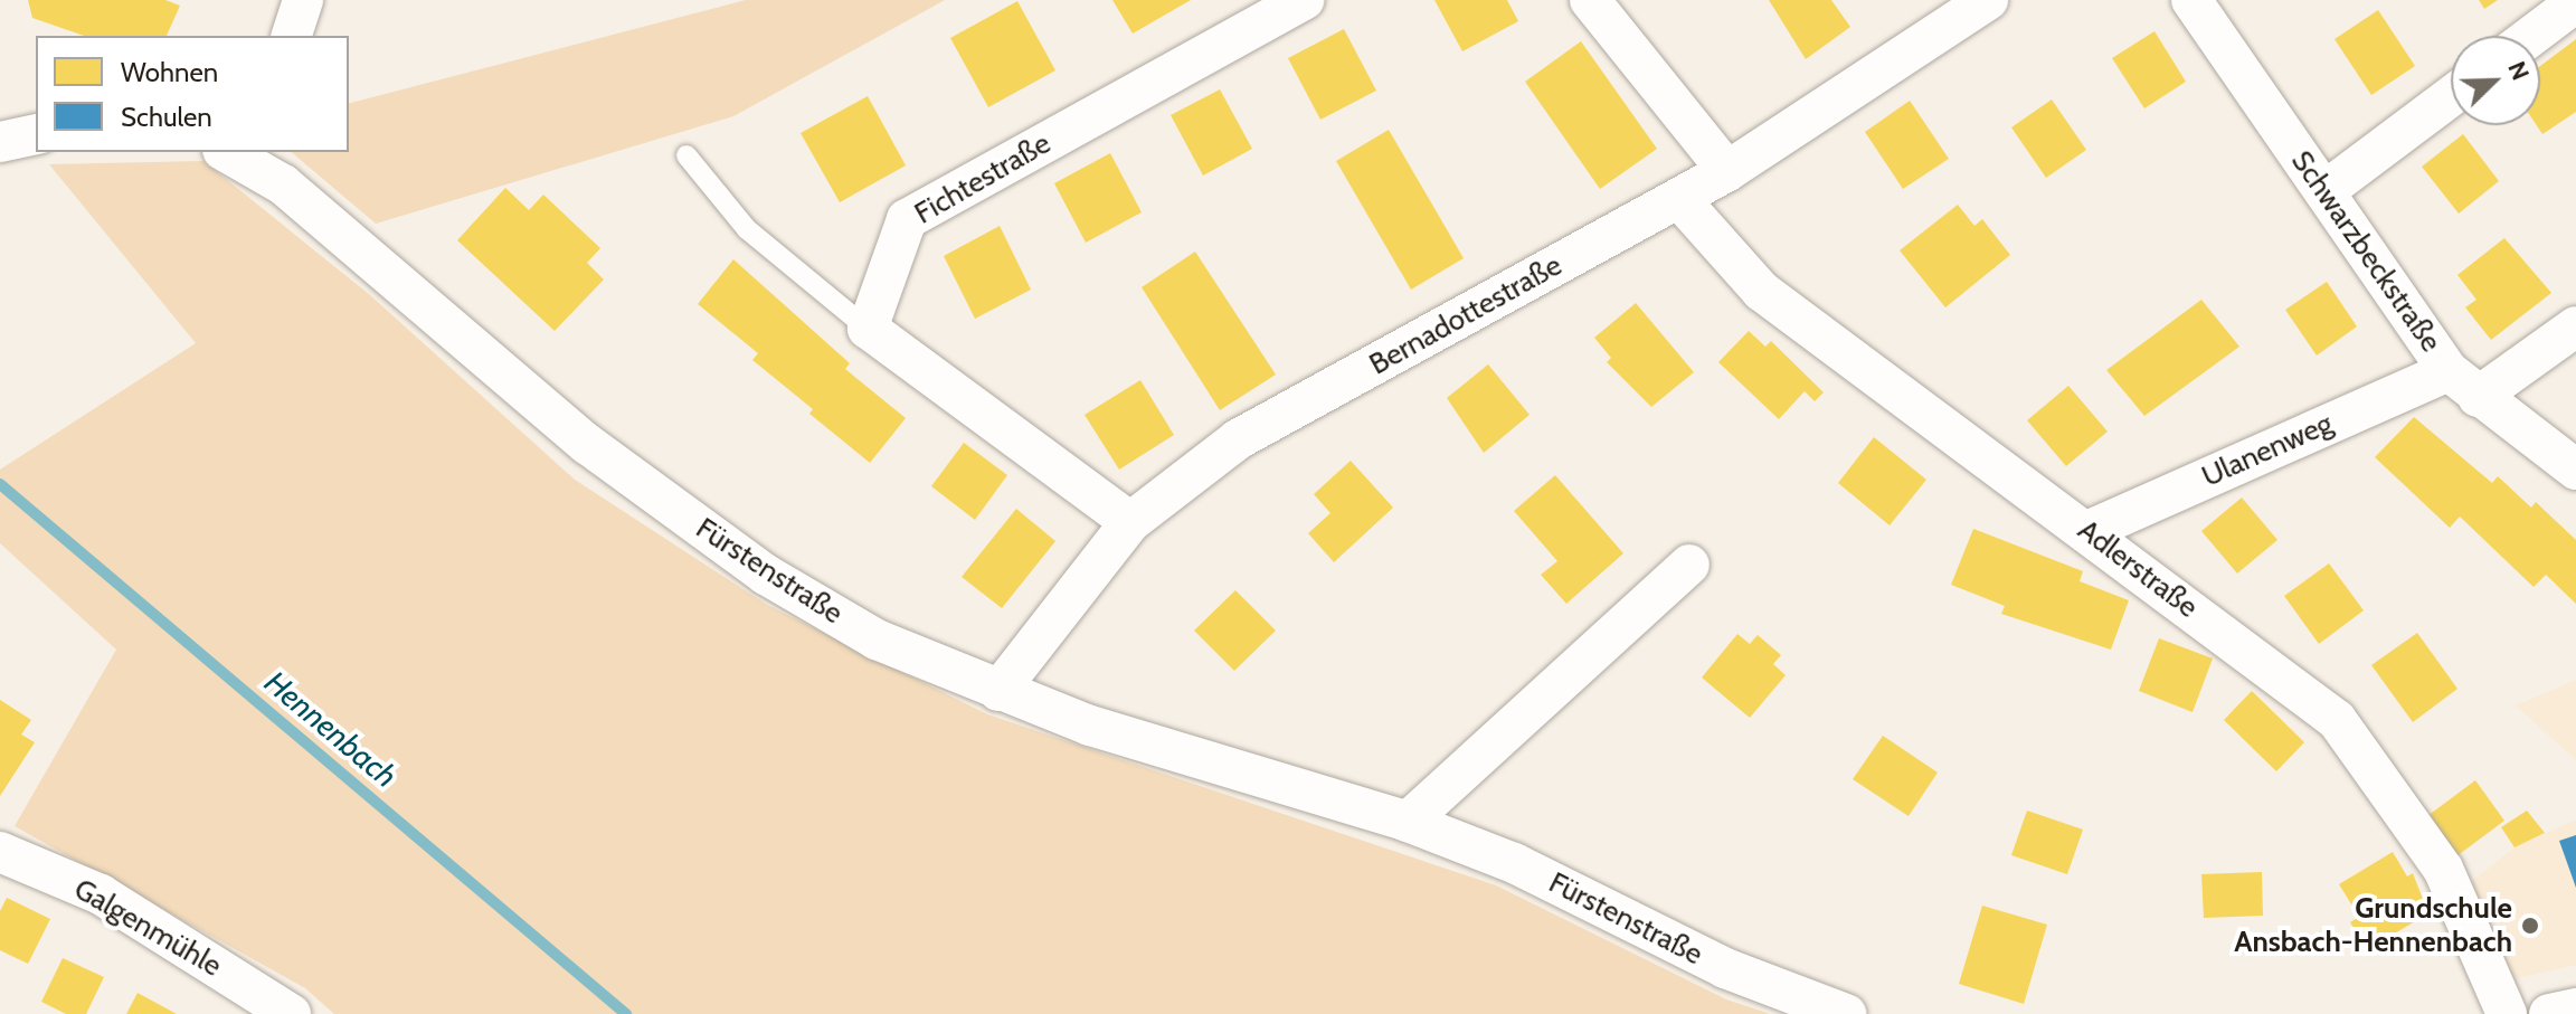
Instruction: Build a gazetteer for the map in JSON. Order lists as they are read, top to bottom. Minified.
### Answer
{"streets":{"street":["Fichtestraße","Schwarzbeckstraße","Bernadottestraße","Ulanenweg","Adlerstraße","Fürstenstraße","Galgenmühle"]},"crossings":[["Schwarzbeckstraße","Ulanenweg"],["Bernadottestraße","Adlerstraße"],["Bernadottestraße","Fürstenstraße"],["Ulanenweg","Adlerstraße"]],"water":["Hennenbach"],"places":["Grundschule Ansbach-Hennenbach"],"legend":["Wohnen","Schulen"],"north":"top right"}
